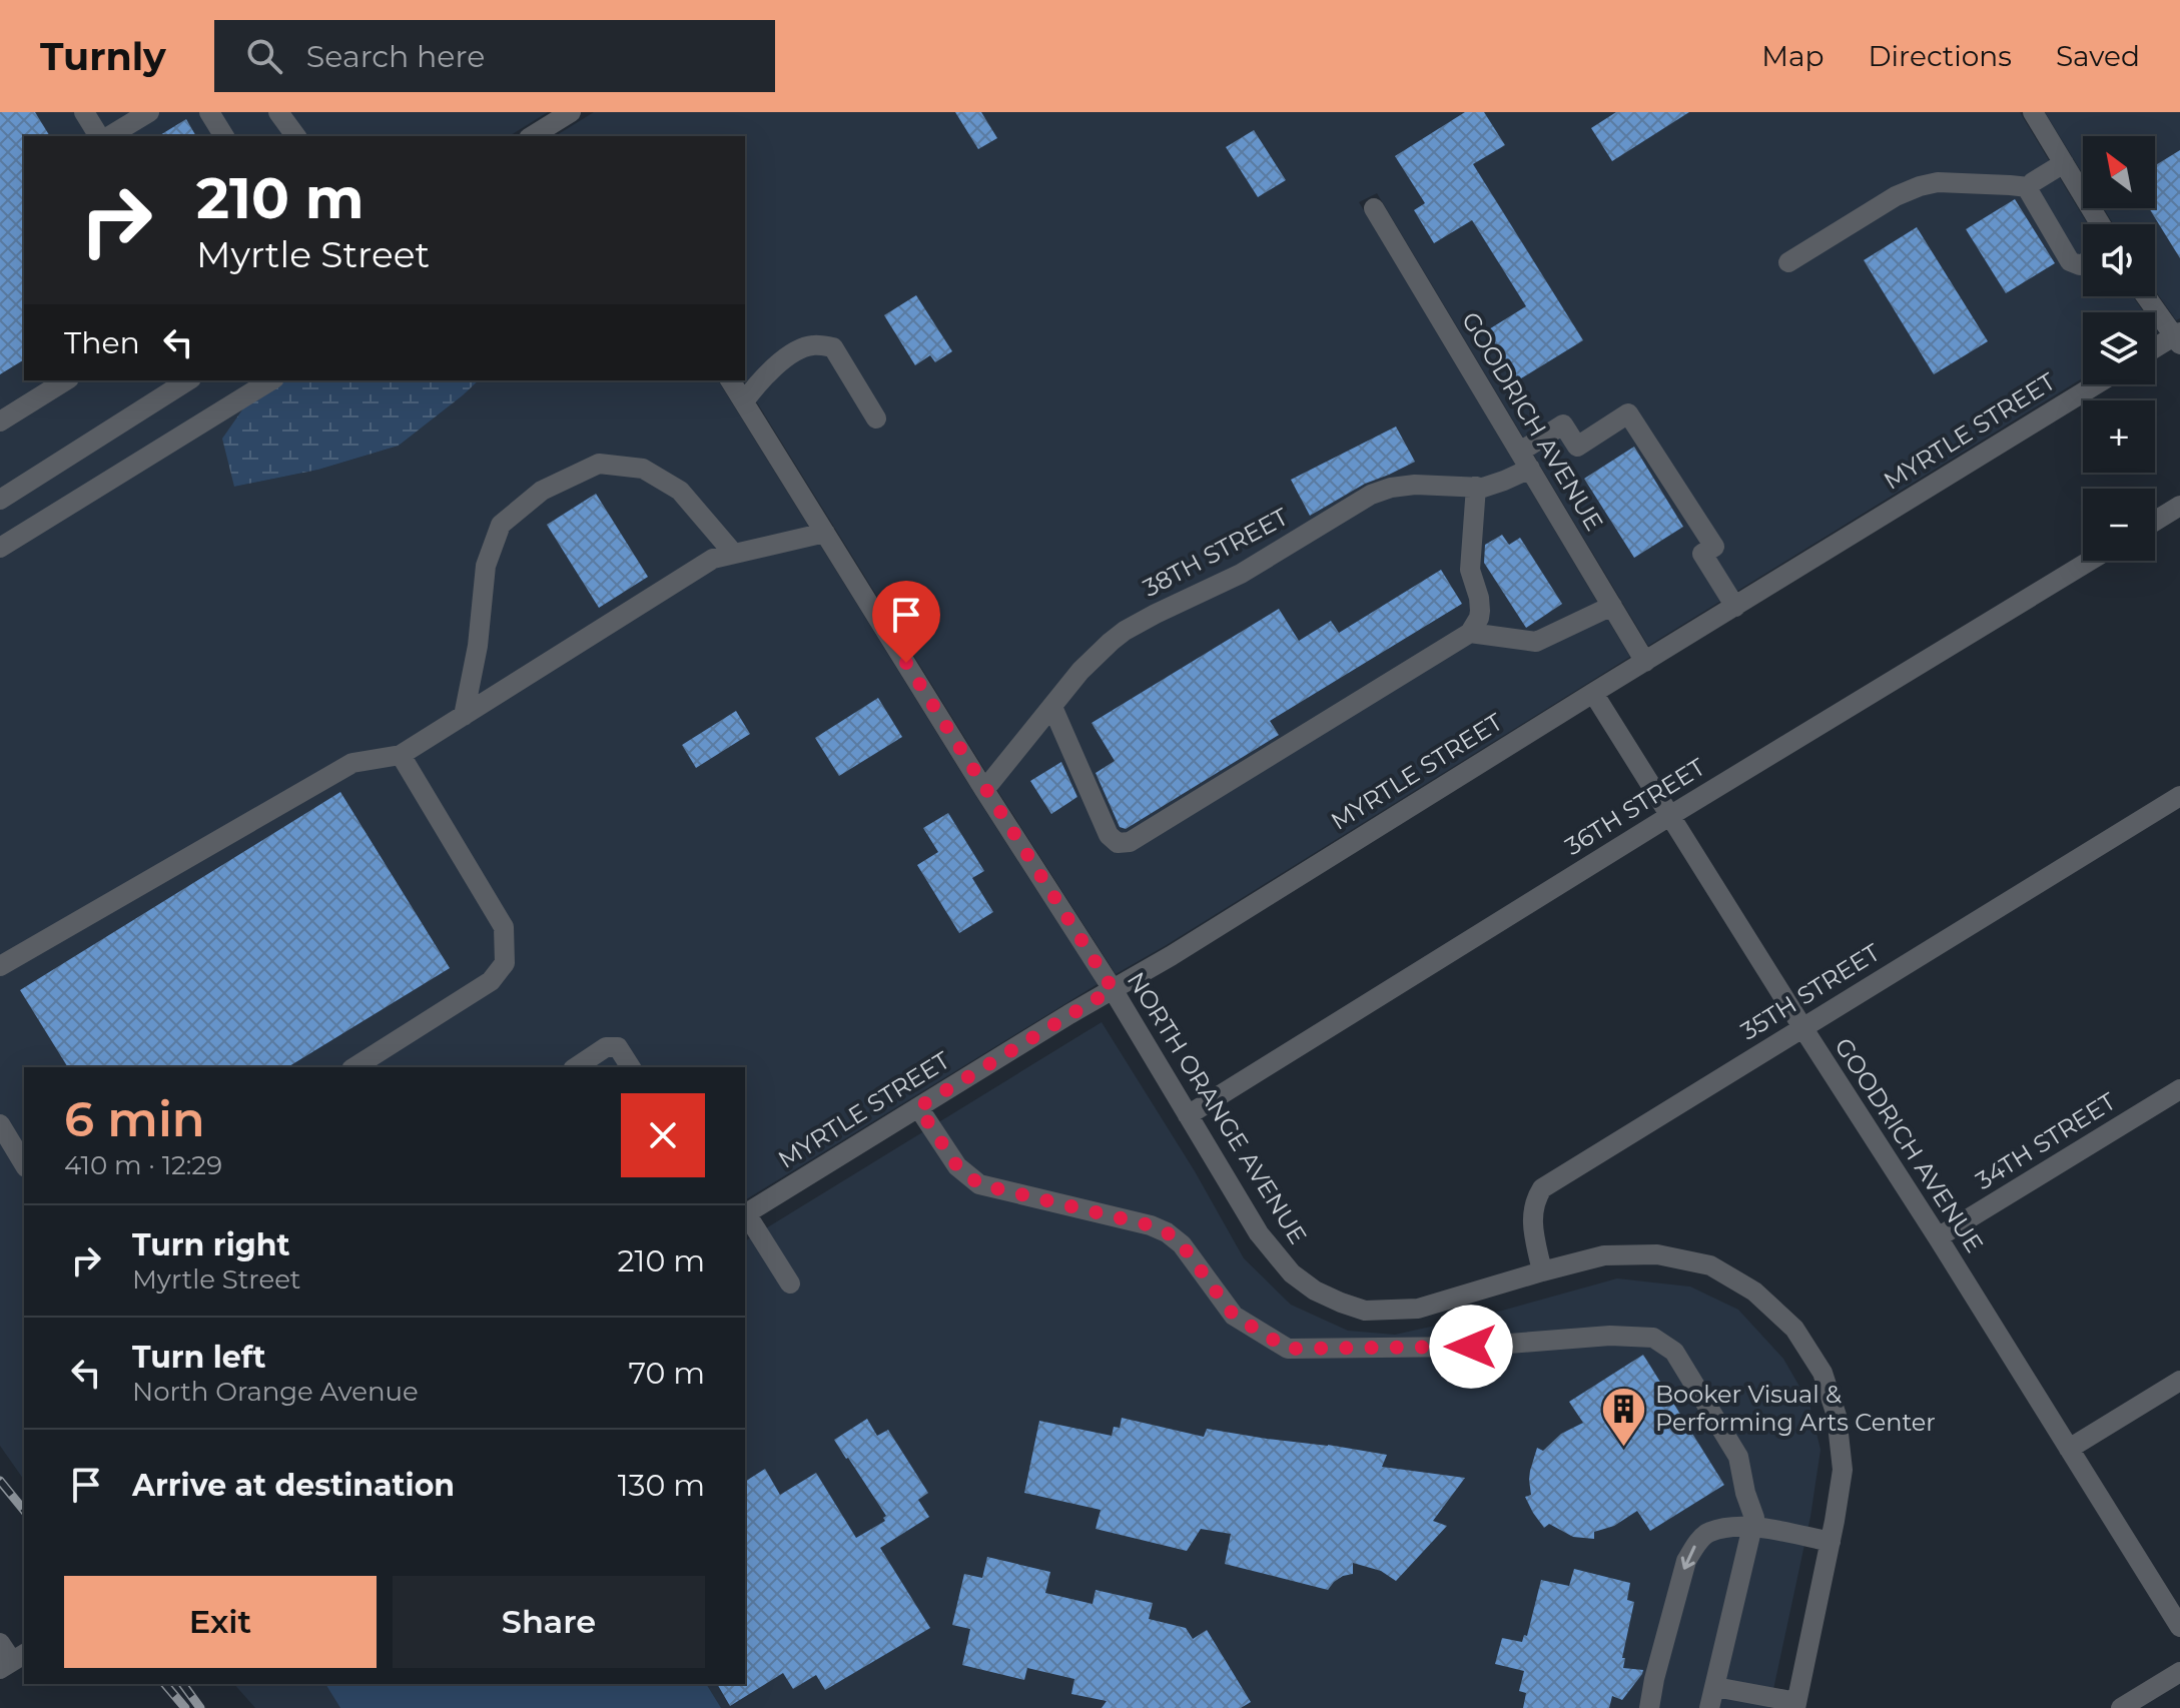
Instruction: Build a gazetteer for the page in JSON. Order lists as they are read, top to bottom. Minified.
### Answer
{"streets":{"street":["GOODRICH AVENUE","MYRTLE STREET","38TH STREET","36TH STREET","35TH STREET","NORTH ORANGE AVENUE","34TH STREET"]},"crossings":[["GOODRICH AVENUE","MYRTLE STREET"],["GOODRICH AVENUE","38TH STREET"],["GOODRICH AVENUE","36TH STREET"],["GOODRICH AVENUE","35TH STREET"],["GOODRICH AVENUE","34TH STREET"],["MYRTLE STREET","38TH STREET"],["MYRTLE STREET","NORTH ORANGE AVENUE"],["38TH STREET","NORTH ORANGE AVENUE"],["36TH STREET","NORTH ORANGE AVENUE"],["35TH STREET","NORTH ORANGE AVENUE"]],"places":{"building":["Booker Visual & Performing Arts Center"]},"north":"top left","page":{"header":"Turnly","search":"Search here","nav":["Map","Directions","Saved"],"map_buttons":["+","−"],"turn":["210 m","Myrtle Street"],"then":"Then","heading":["6 min","410 m · 12:29"],"list":[{"name":"Turn right","note":"Myrtle Street","value":"210 m"},{"name":"Turn left","note":"North Orange Avenue","value":"70 m"},{"name":"Arrive at destination","value":"130 m"}],"buttons":["Exit","Share"]}}
